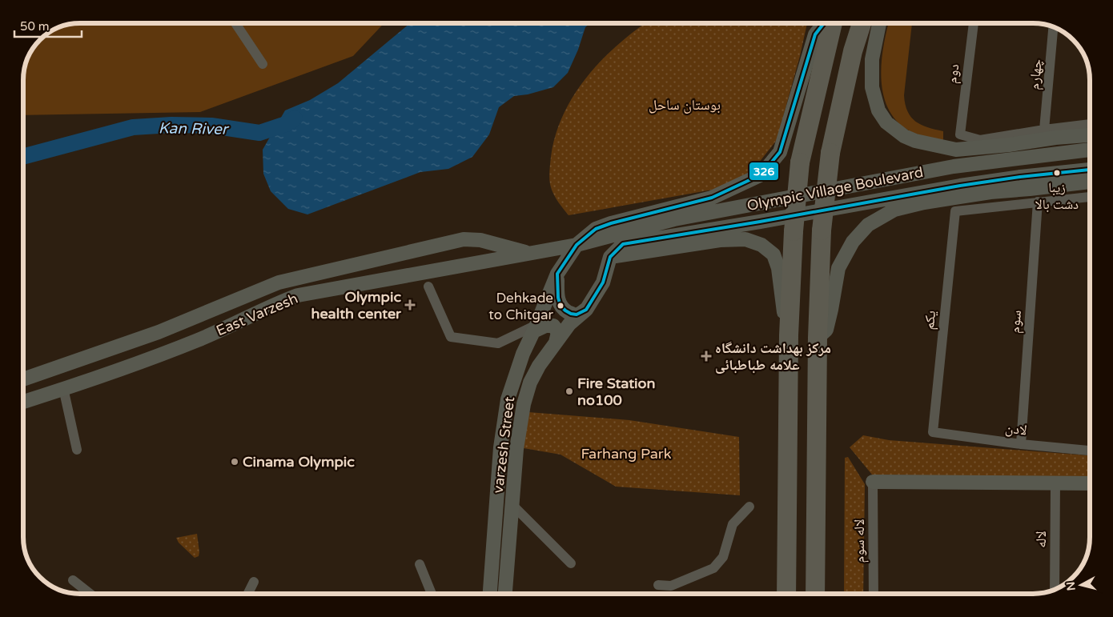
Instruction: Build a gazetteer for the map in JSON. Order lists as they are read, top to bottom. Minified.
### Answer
{"streets":{"main road":["Olympic Village Boulevard","East Varzesh","varzesh Street"],"street":["دوم","چهارم","یکم","سوم","لادن","لاله","لاله سوم"]},"crossings":[["دوم","چهارم"],["Olympic Village Boulevard","East Varzesh"],["Olympic Village Boulevard","varzesh Street"],["East Varzesh","varzesh Street"],["یکم","سوم"],["یکم","لادن"],["سوم","لادن"]],"water":["Kan River"],"parks":["بوستان ساحل","Farhang Park"],"places":{"other":["زیبا دشت بالا","Dehkade to Chitgar","Fire Station no100","Cinama Olympic"],"health":["Olympic health center","مرکز بهداشت دانشگاه علامه طباطبائی"]},"lines":["transit line 326"],"scale_bar":"50 m","north":"left"}
